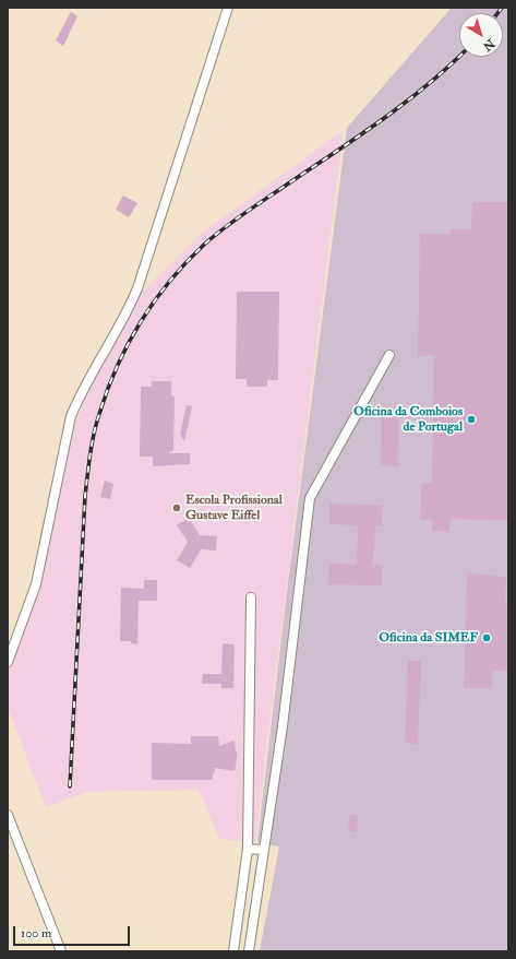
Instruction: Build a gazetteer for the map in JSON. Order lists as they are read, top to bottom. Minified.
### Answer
{"places":["Oficina da Comboios de Portugal","Escola Profissional Gustave Eiffel","Oficina da SIMEF"],"scale_bar":"100 m","north":"bottom right"}
